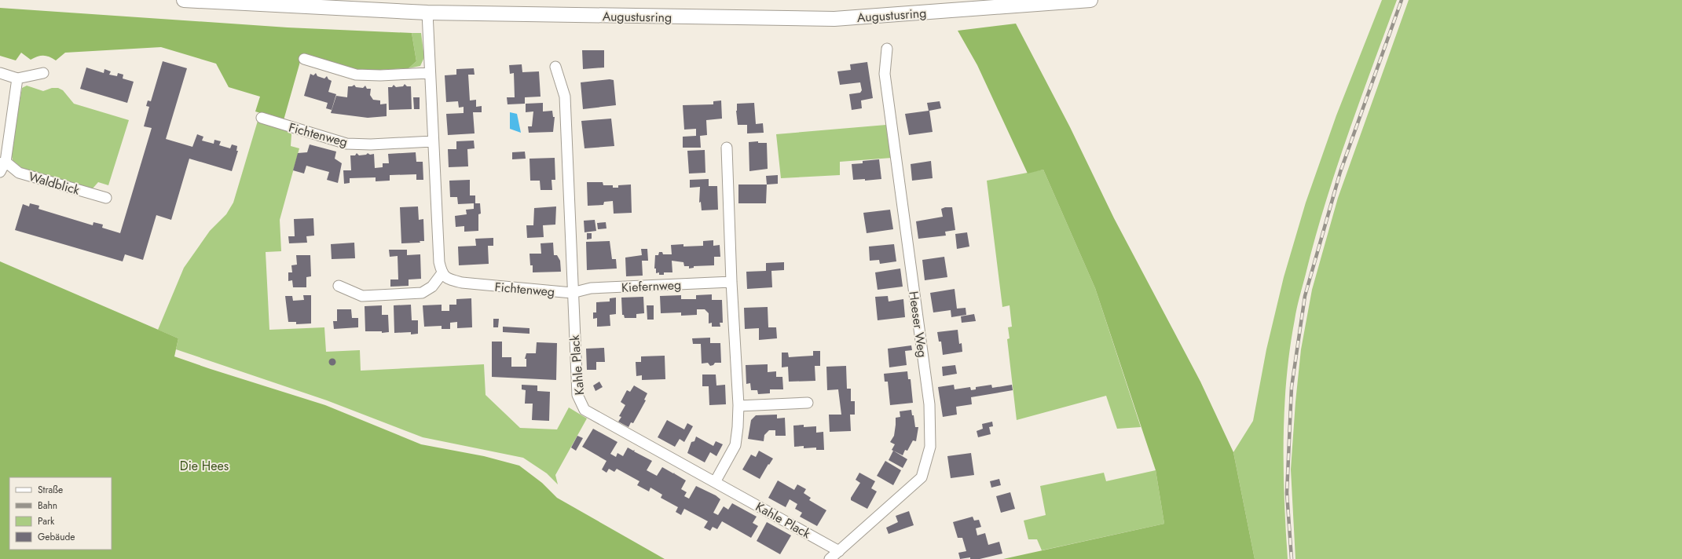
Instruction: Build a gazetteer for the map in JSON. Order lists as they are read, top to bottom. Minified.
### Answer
{"streets":{"main road":["Augustusring"],"street":["Fichtenweg","Waldblick","Kiefernweg","Heeser Weg","Kahle Plack"]},"crossings":[["Fichtenweg","Kiefernweg"],["Fichtenweg","Kahle Plack"],["Kiefernweg","Kahle Plack"],["Heeser Weg","Kahle Plack"]],"parks":["Die Hees"],"legend":["Straße","Bahn","Park","Gebäude"]}
